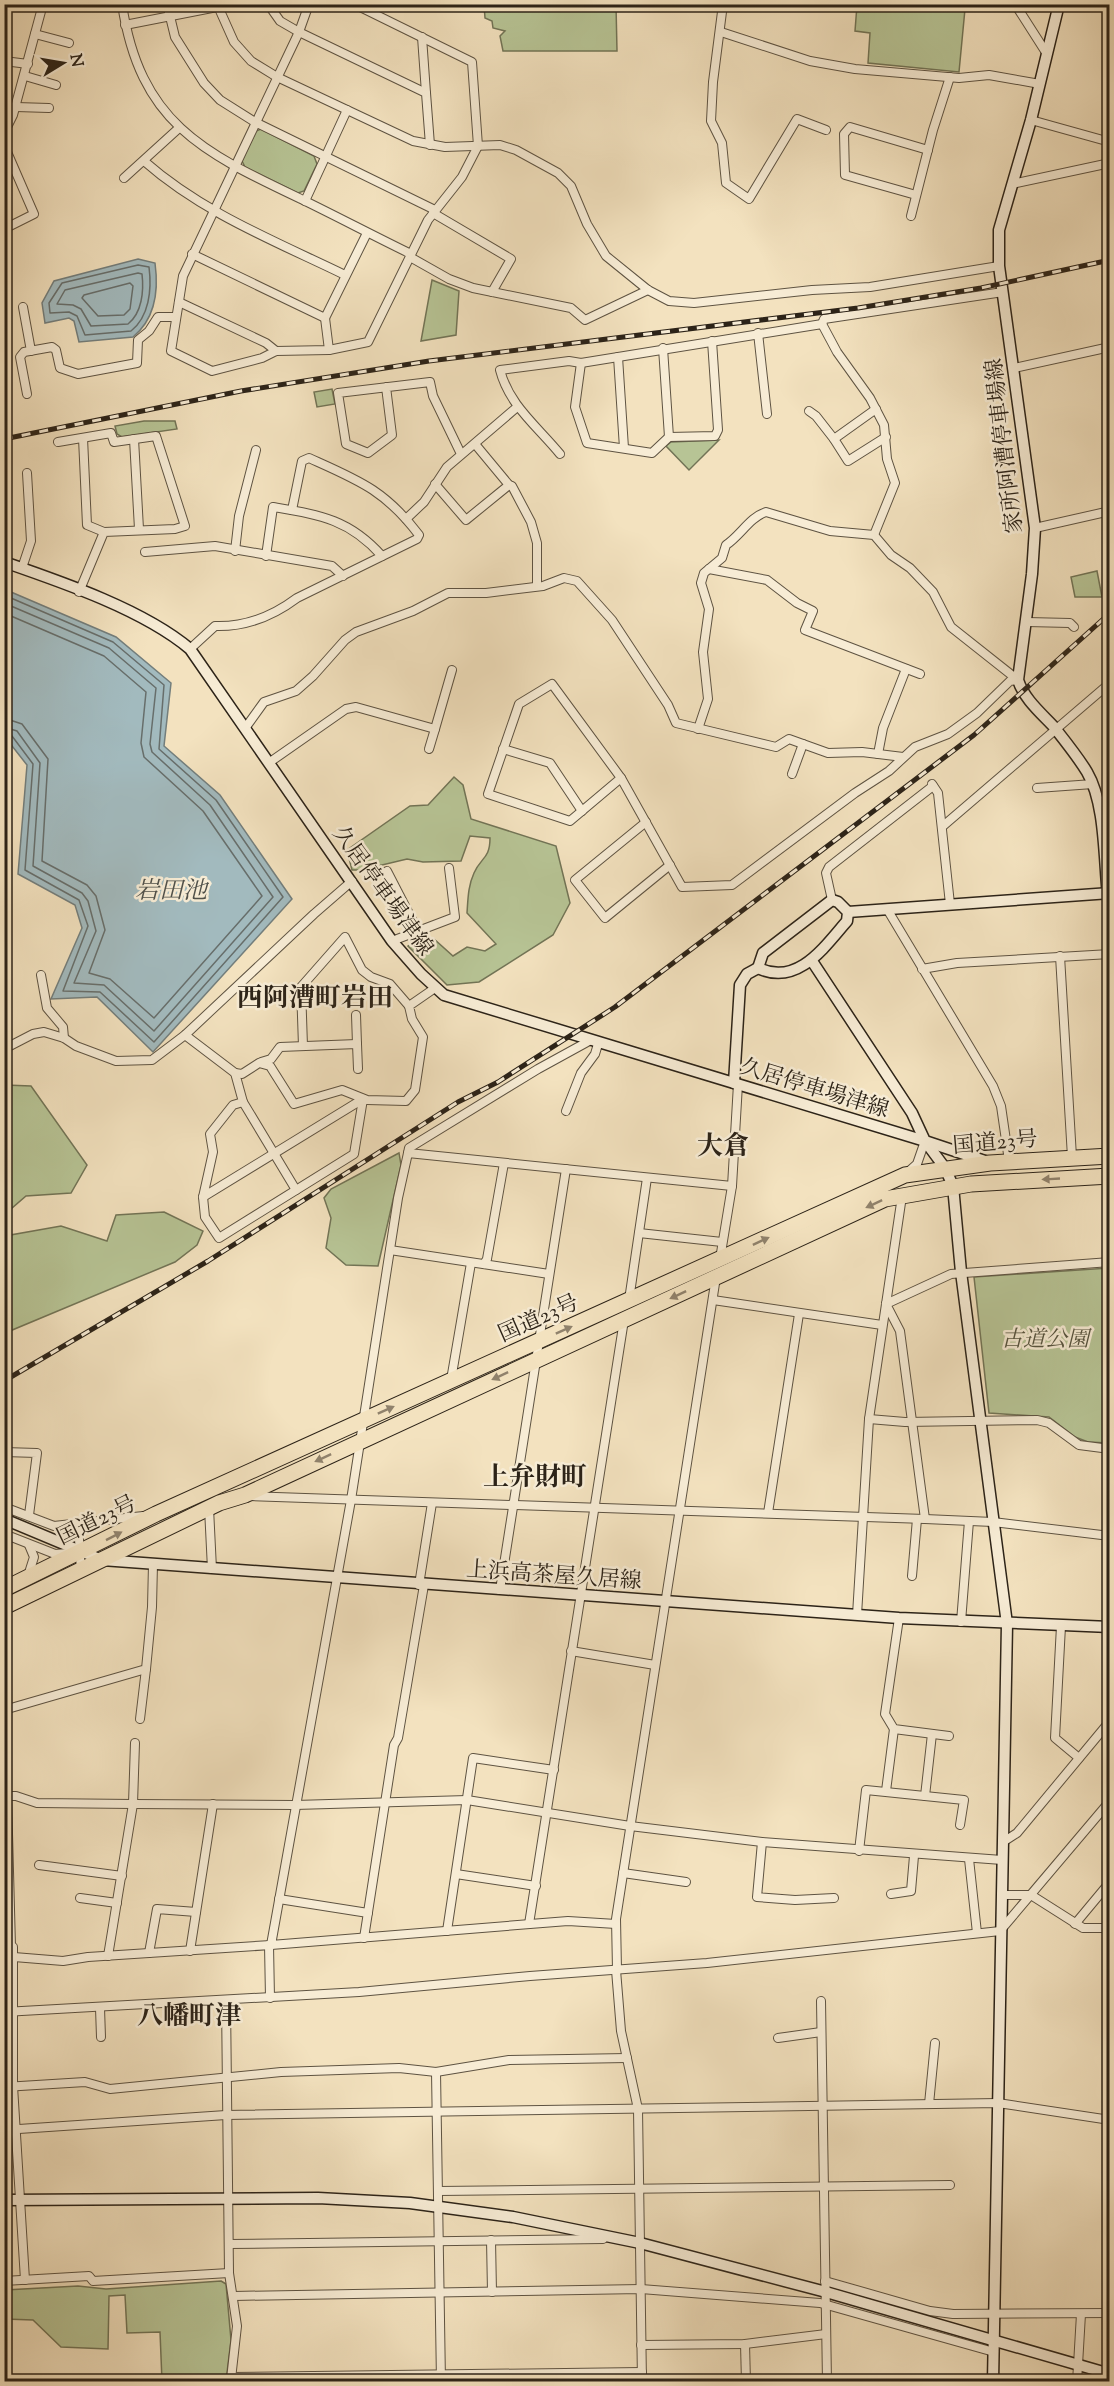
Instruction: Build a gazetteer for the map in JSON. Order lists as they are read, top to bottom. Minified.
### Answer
{"streets":{"highway":["国道23号"],"main road":["家所阿漕停車場線","久居停車場津線","上浜高茶屋久居線"]},"crossings":[["久居停車場津線","国道23号"],["国道23号","上浜高茶屋久居線"]],"districts":["西阿漕町岩田","大倉","上弁財町","八幡町津"],"water":["岩田池"],"parks":["古道公園"],"north":"right"}
